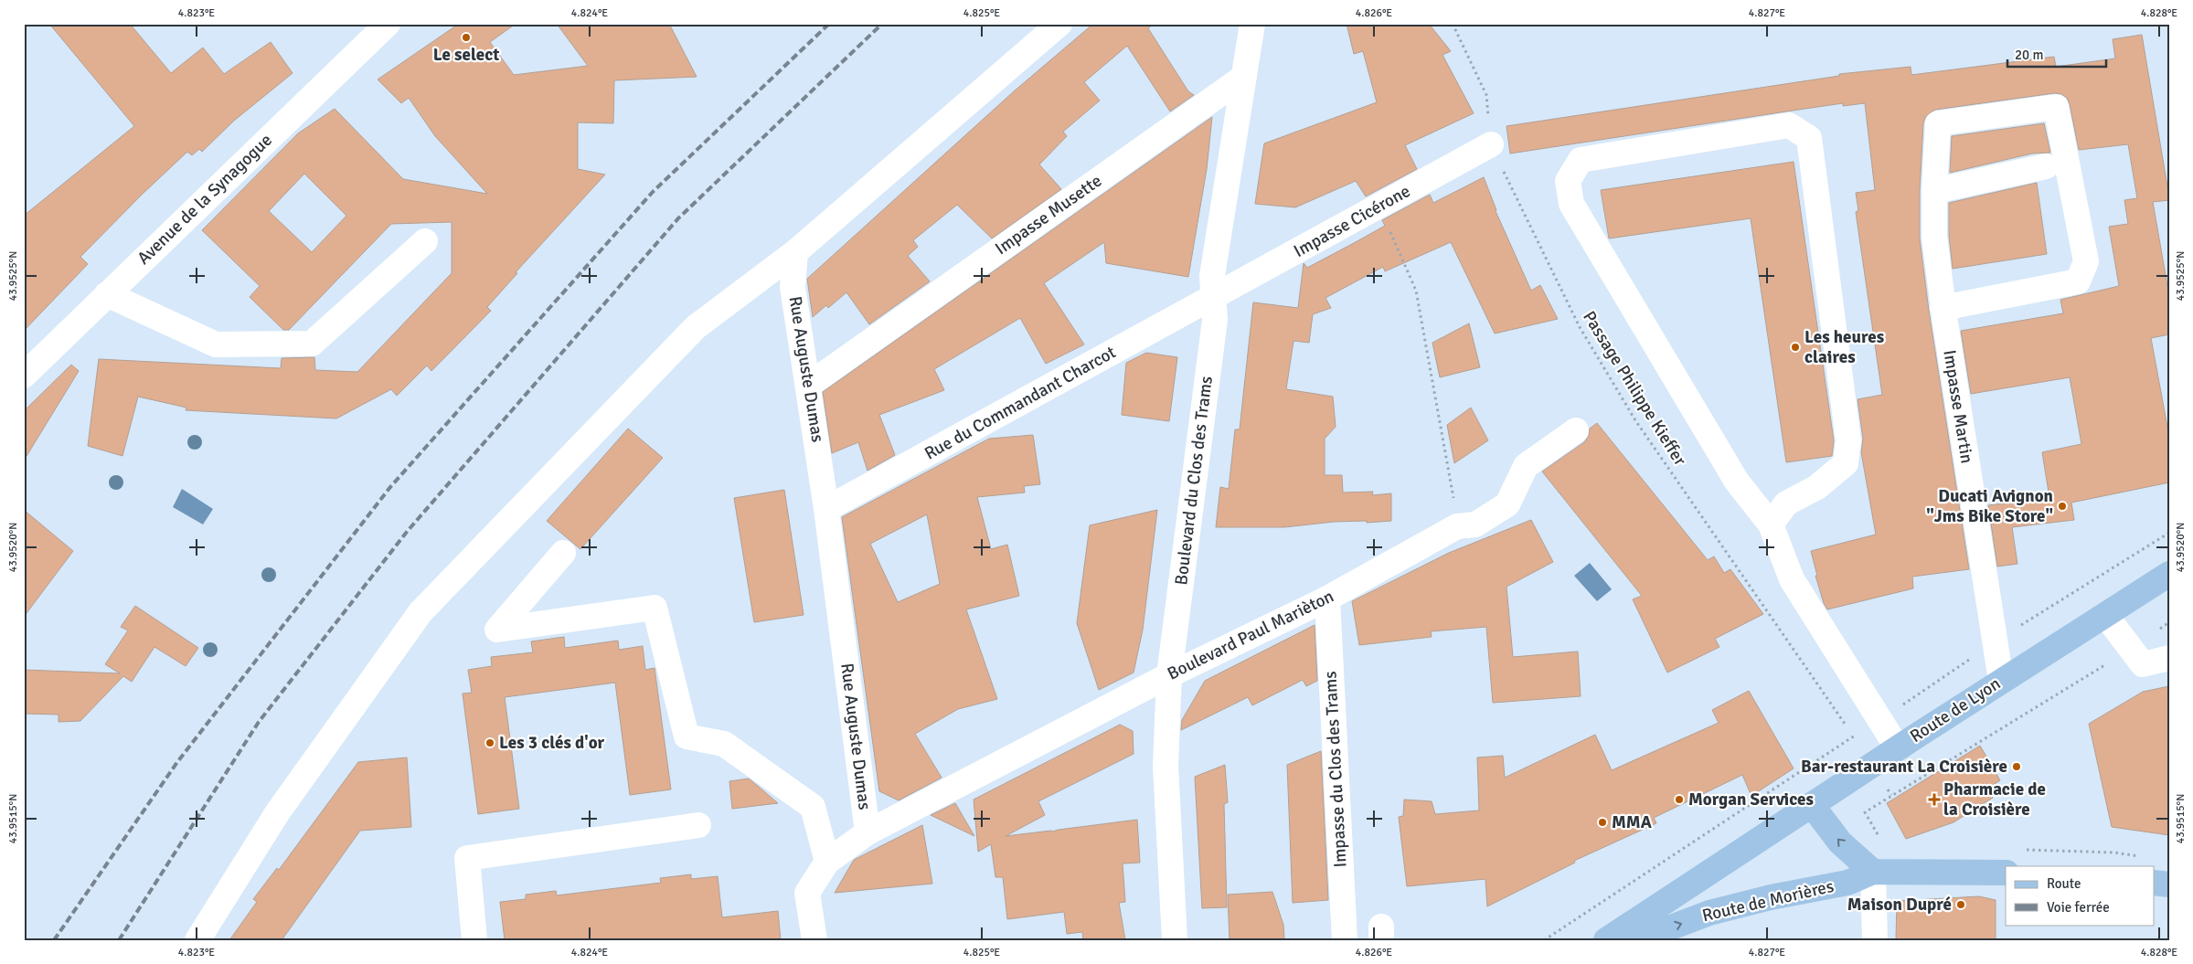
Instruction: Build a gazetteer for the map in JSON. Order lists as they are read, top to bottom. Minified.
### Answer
{"streets":{"main road":["Route de Lyon","Route de Morières"],"street":["Avenue de la Synagogue","Impasse Musette","Impasse Cicérone","Rue Auguste Dumas","Rue du Commandant Charcot","Impasse Martin","Boulevard du Clos des Trams","Boulevard Paul Marièton","Impasse du Clos des Trams"],"path":["Passage Philippe Kieffer"]},"crossings":[["Impasse Musette","Rue Auguste Dumas"],["Impasse Musette","Boulevard du Clos des Trams"],["Impasse Cicérone","Passage Philippe Kieffer"],["Impasse Cicérone","Rue du Commandant Charcot"],["Impasse Cicérone","Boulevard du Clos des Trams"],["Rue Auguste Dumas","Rue du Commandant Charcot"],["Rue Auguste Dumas","Boulevard Paul Marièton"],["Rue du Commandant Charcot","Boulevard du Clos des Trams"],["Impasse Martin","Route de Lyon"],["Boulevard du Clos des Trams","Boulevard Paul Marièton"],["Boulevard Paul Marièton","Impasse du Clos des Trams"]],"one_way":["Route de Morières"],"places":{"other":["Le select","Les heures claires","Ducati Avignon \"Jms Bike Store\"","Les 3 clés d'or","Bar-restaurant La Croisière","Morgan Services","MMA","Maison Dupré"],"health":["Pharmacie de la Croisière"]},"legend":["Route","Voie ferrée"],"scale_bar":"20 m","coordinates":["4.823°E","4.824°E","4.825°E","4.826°E","4.827°E","4.828°E","43.9525°N","43.9520°N","43.9515°N"]}
